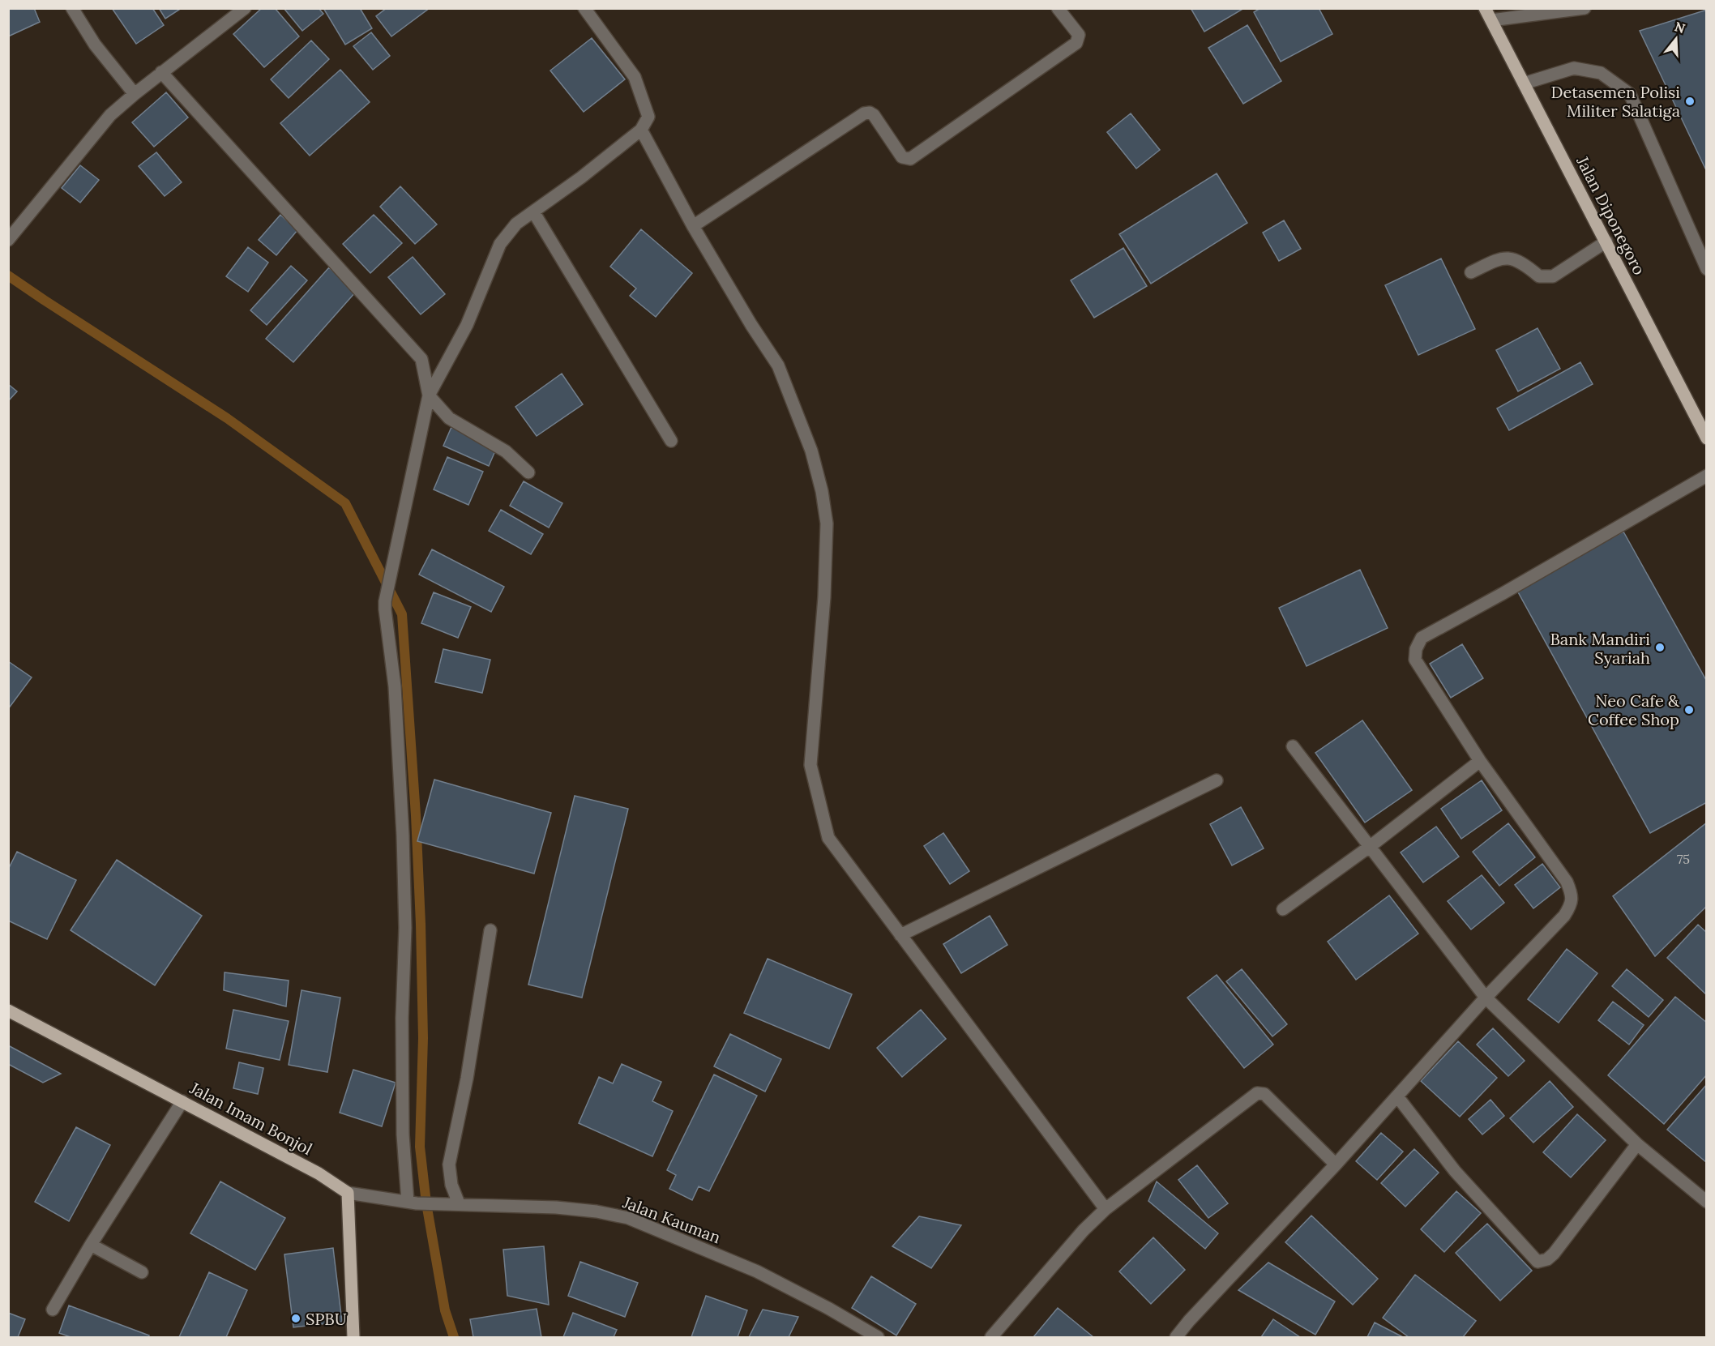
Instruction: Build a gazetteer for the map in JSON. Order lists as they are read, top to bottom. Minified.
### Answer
{"streets":{"main road":["Jalan Diponegoro","Jalan Imam Bonjol"],"street":["Jalan Kauman"]},"crossings":[["Jalan Imam Bonjol","Jalan Kauman"]],"places":["Detasemen Polisi Militer Salatiga","Bank Mandiri Syariah","Neo Cafe & Coffee Shop","SPBU"],"house_numbers":["75"],"north":"top"}
